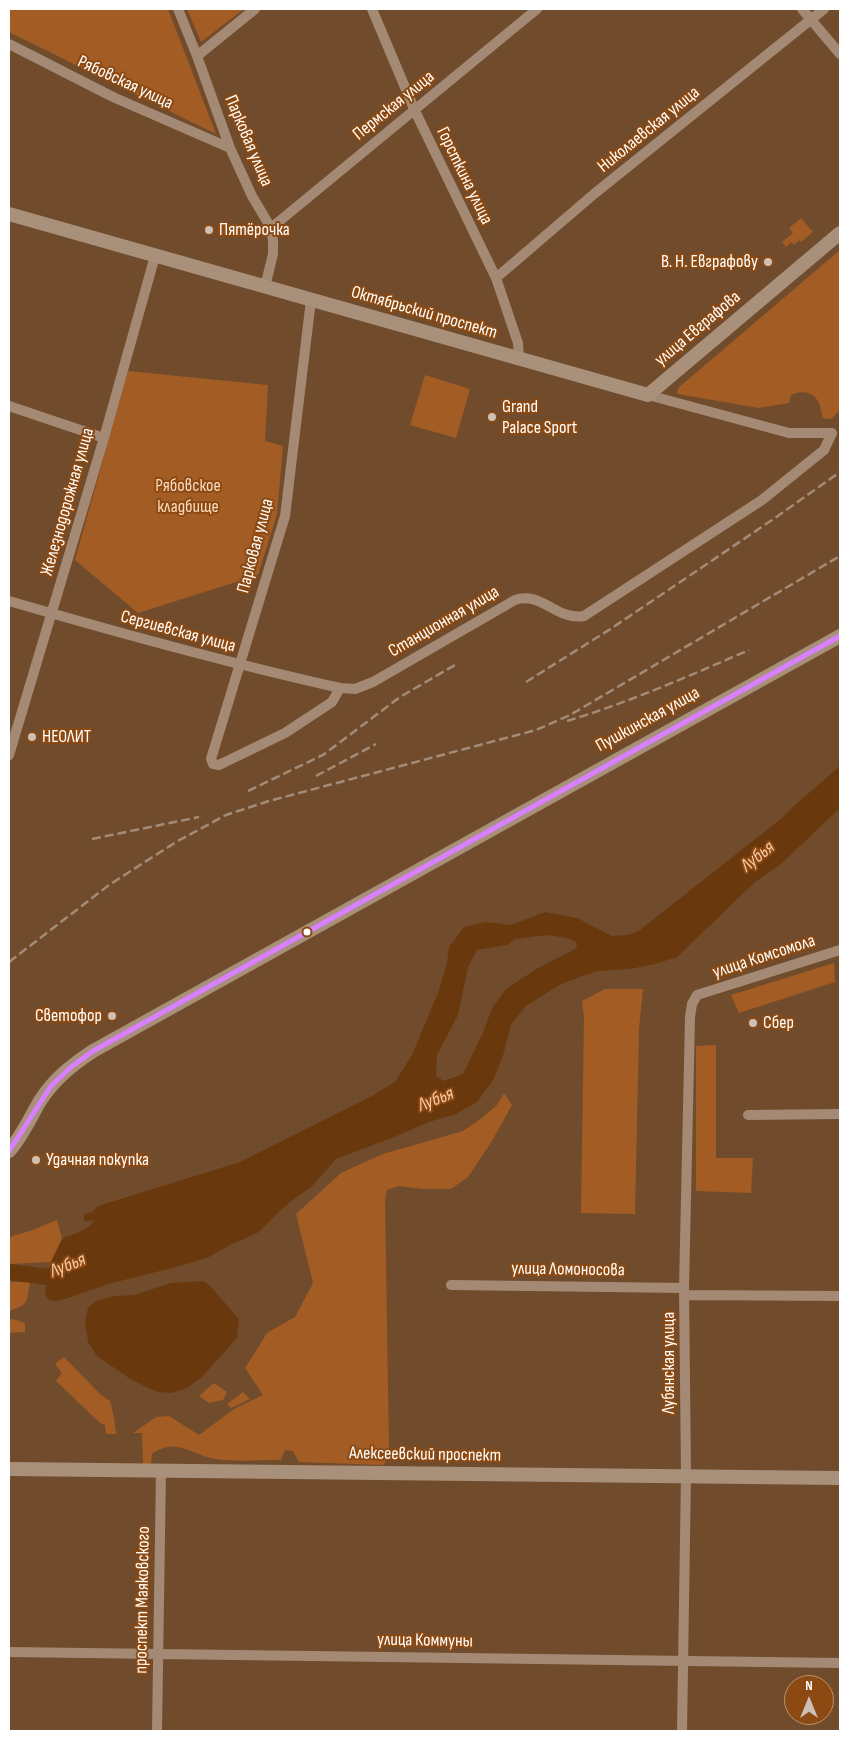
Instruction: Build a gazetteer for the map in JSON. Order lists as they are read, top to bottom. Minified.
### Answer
{"streets":{"street":["Рябовская улица","Пермская улица","Николаевская улица","Парковая улица","Горсткина улица","Октябрьский проспект","улица Евграфова","Железнодорожная улица","Станционная улица","Сергиевская улица","Пушкинская улица","улица Комсомола","улица Ломоносова","Лубянская улица","Алексеевский проспект","проспект Маяковского","улица Коммуны"]},"crossings":[["Рябовская улица","Парковая улица"],["Пермская улица","Парковая улица"],["Пермская улица","Горсткина улица"],["Николаевская улица","Горсткина улица"],["Парковая улица","Октябрьский проспект"],["Парковая улица","Станционная улица"],["Парковая улица","Сергиевская улица"],["Горсткина улица","Октябрьский проспект"],["Октябрьский проспект","улица Евграфова"],["Октябрьский проспект","Железнодорожная улица"],["Октябрьский проспект","Станционная улица"],["Железнодорожная улица","Сергиевская улица"],["Станционная улица","Сергиевская улица"],["улица Комсомола","Лубянская улица"],["улица Ломоносова","Лубянская улица"],["Лубянская улица","Алексеевский проспект"],["Лубянская улица","улица Коммуны"],["Алексеевский проспект","проспект Маяковского"],["проспект Маяковского","улица Коммуны"]],"water":["Лубья"],"parks":["Рябовское кладбище"],"places":["Пятёрочка","В. Н. Евграфову","Grand Palace Sport","НЕОЛИТ","Светофор","Сбер","Удачная покупка"],"north":"top"}
